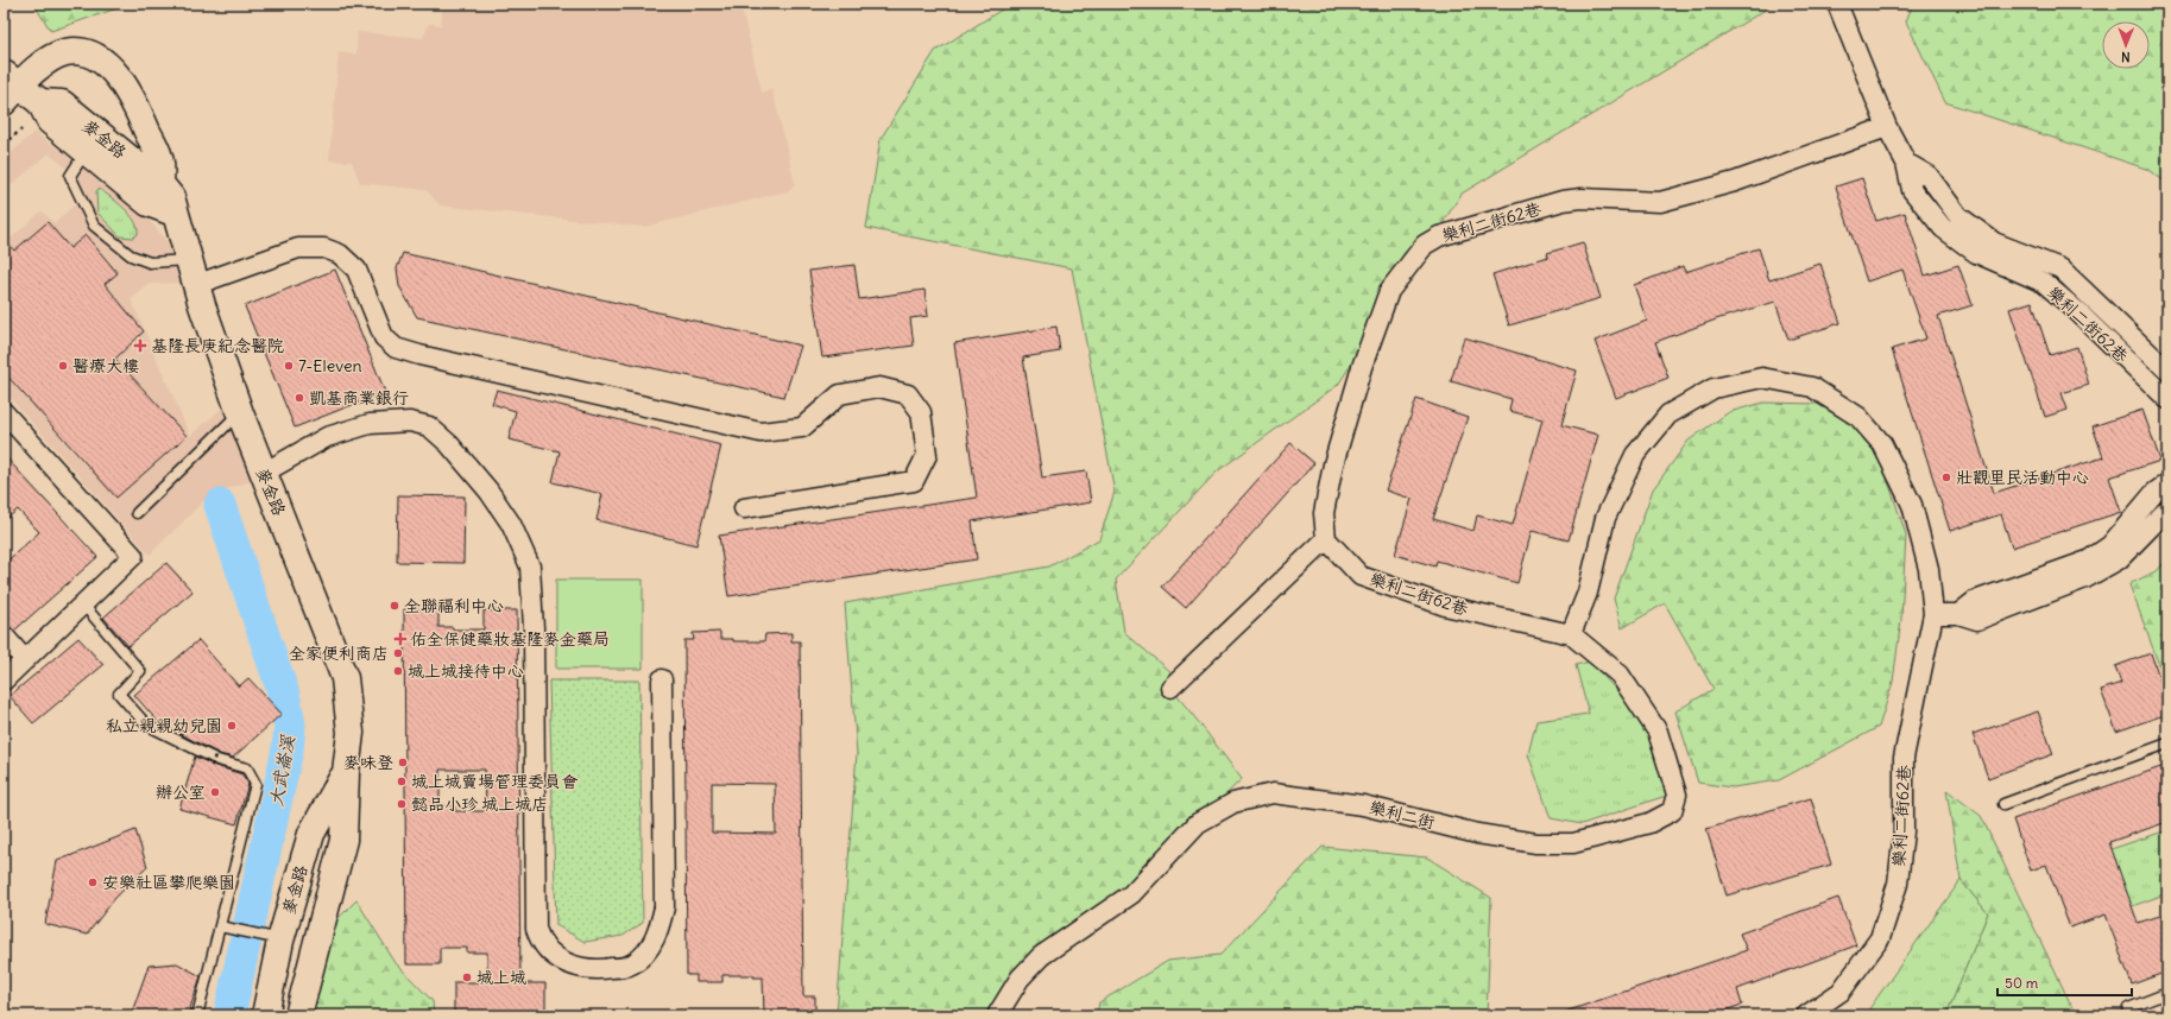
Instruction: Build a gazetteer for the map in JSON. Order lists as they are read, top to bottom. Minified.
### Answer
{"streets":{"street":["麥金路","樂利二街62巷","樂利二街"]},"crossings":[["樂利二街62巷","樂利二街"]],"water":["大武崙溪"],"places":{"health":["基隆長庚紀念醫院","佑全保健藥妝基隆麥金藥局"],"other":["醫療大樓","7-Eleven","凱基商業銀行","壯觀里民活動中心","全聯福利中心","全家便利商店","城上城接待中心","私立親親幼兒園","麥味登","城上城賣場管理委員會","辦公室","懿品小珍 城上城店","安樂社區攀爬樂園","城上城"]},"scale_bar":"50 m","north":"bottom"}
